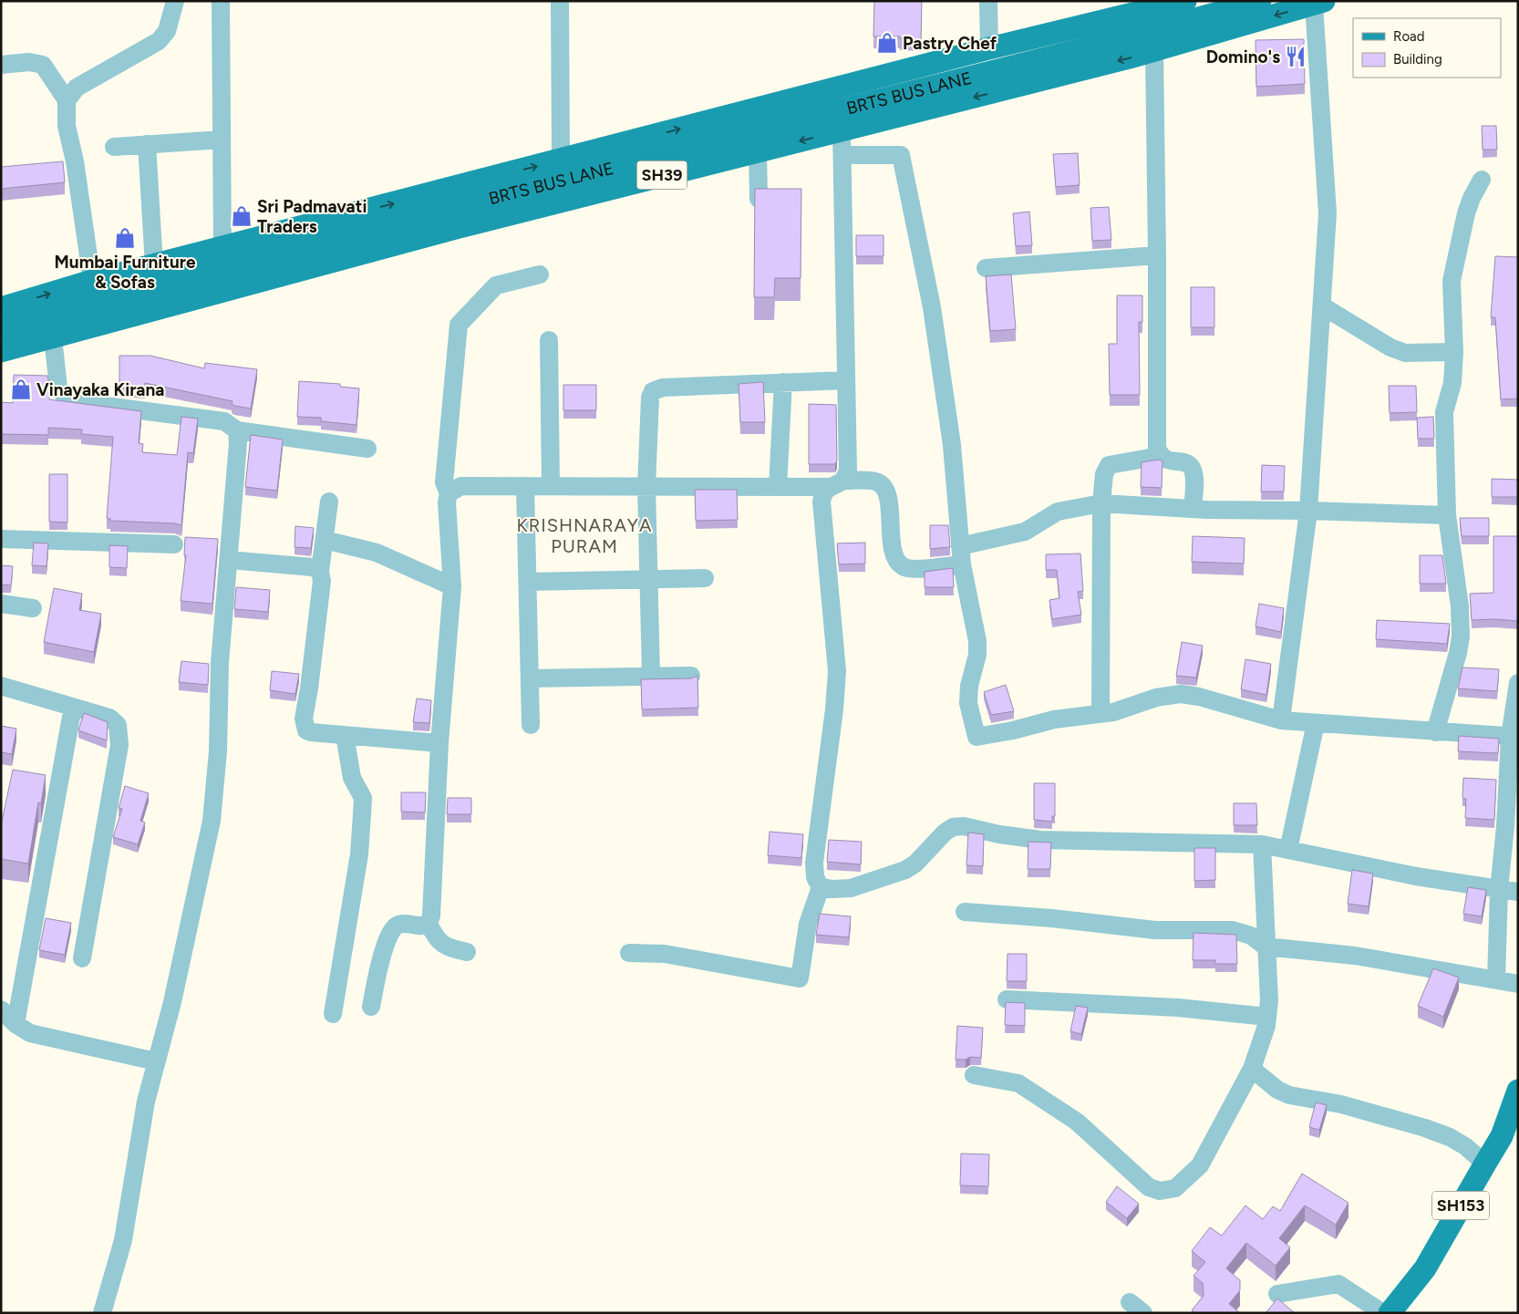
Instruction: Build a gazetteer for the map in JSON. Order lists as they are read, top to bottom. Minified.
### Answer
{"streets":{"main road":["BRTS BUS LANE","SH39","SH153"]},"districts":["KRISHNARAYA PURAM"],"places":{"shop":["Pastry Chef","Sri Padmavati Traders","Mumbai Furniture & Sofas","Vinayaka Kirana"],"restaurant":["Domino's"]},"legend":["Road","Building"]}
